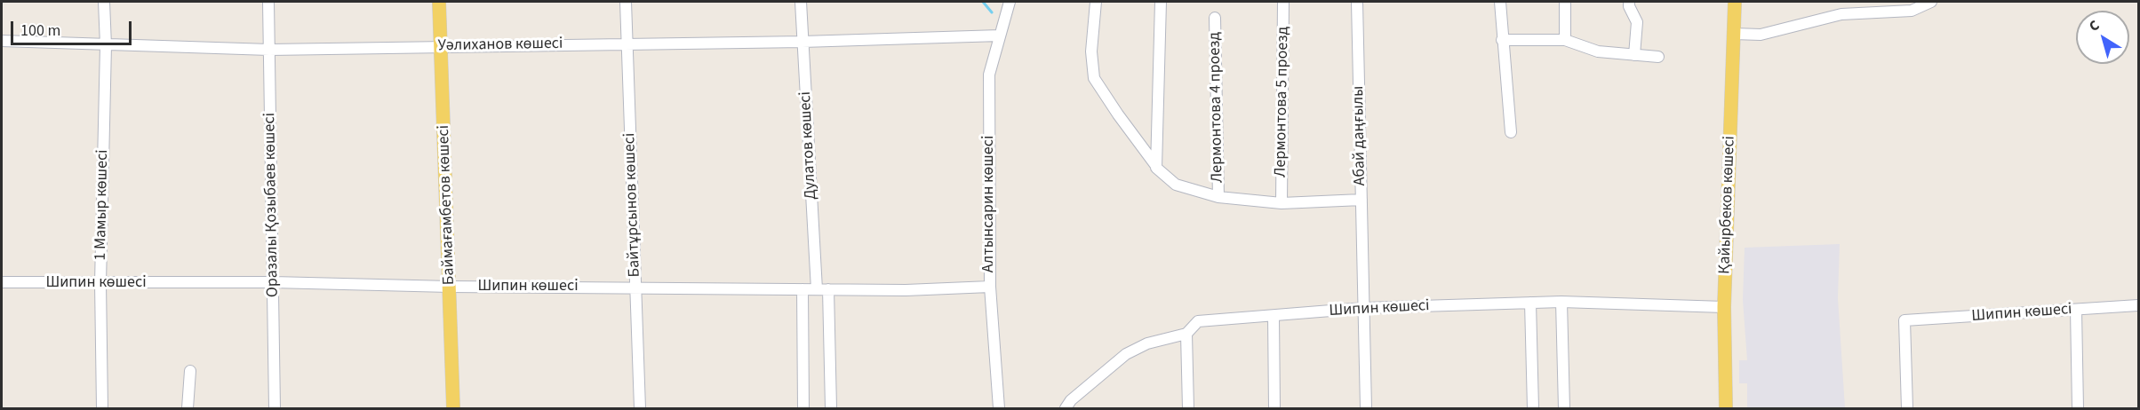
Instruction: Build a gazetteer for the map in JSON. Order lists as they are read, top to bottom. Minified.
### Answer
{"streets":{"main road":["Баймағамбетов көшесі","Қайырбеков көшесі"],"street":["Уәлиханов көшесі","Лермонтова 5 проезд","Лермонтова 4 проезд","Абай даңғылы","Дулатов көшесі","Алтынсарин көшесі","1 Мамыр көшесі","Оразалы Қозыбаев көшесі","Байтұрсынов көшесі","Шипин көшесі"]},"crossings":[["Уәлиханов көшесі","Дулатов көшесі"],["Уәлиханов көшесі","Алтынсарин көшесі"],["Уәлиханов көшесі","1 Мамыр көшесі"],["Уәлиханов көшесі","Оразалы Қозыбаев көшесі"],["Уәлиханов көшесі","Баймағамбетов көшесі"],["Уәлиханов көшесі","Байтұрсынов көшесі"],["Абай даңғылы","Шипин көшесі"],["Дулатов көшесі","Шипин көшесі"],["Алтынсарин көшесі","Шипин көшесі"],["1 Мамыр көшесі","Шипин көшесі"],["Оразалы Қозыбаев көшесі","Шипин көшесі"],["Баймағамбетов көшесі","Шипин көшесі"],["Байтұрсынов көшесі","Шипин көшесі"],["Қайырбеков көшесі","Шипин көшесі"]],"scale_bar":"100 m","north":"top left"}
